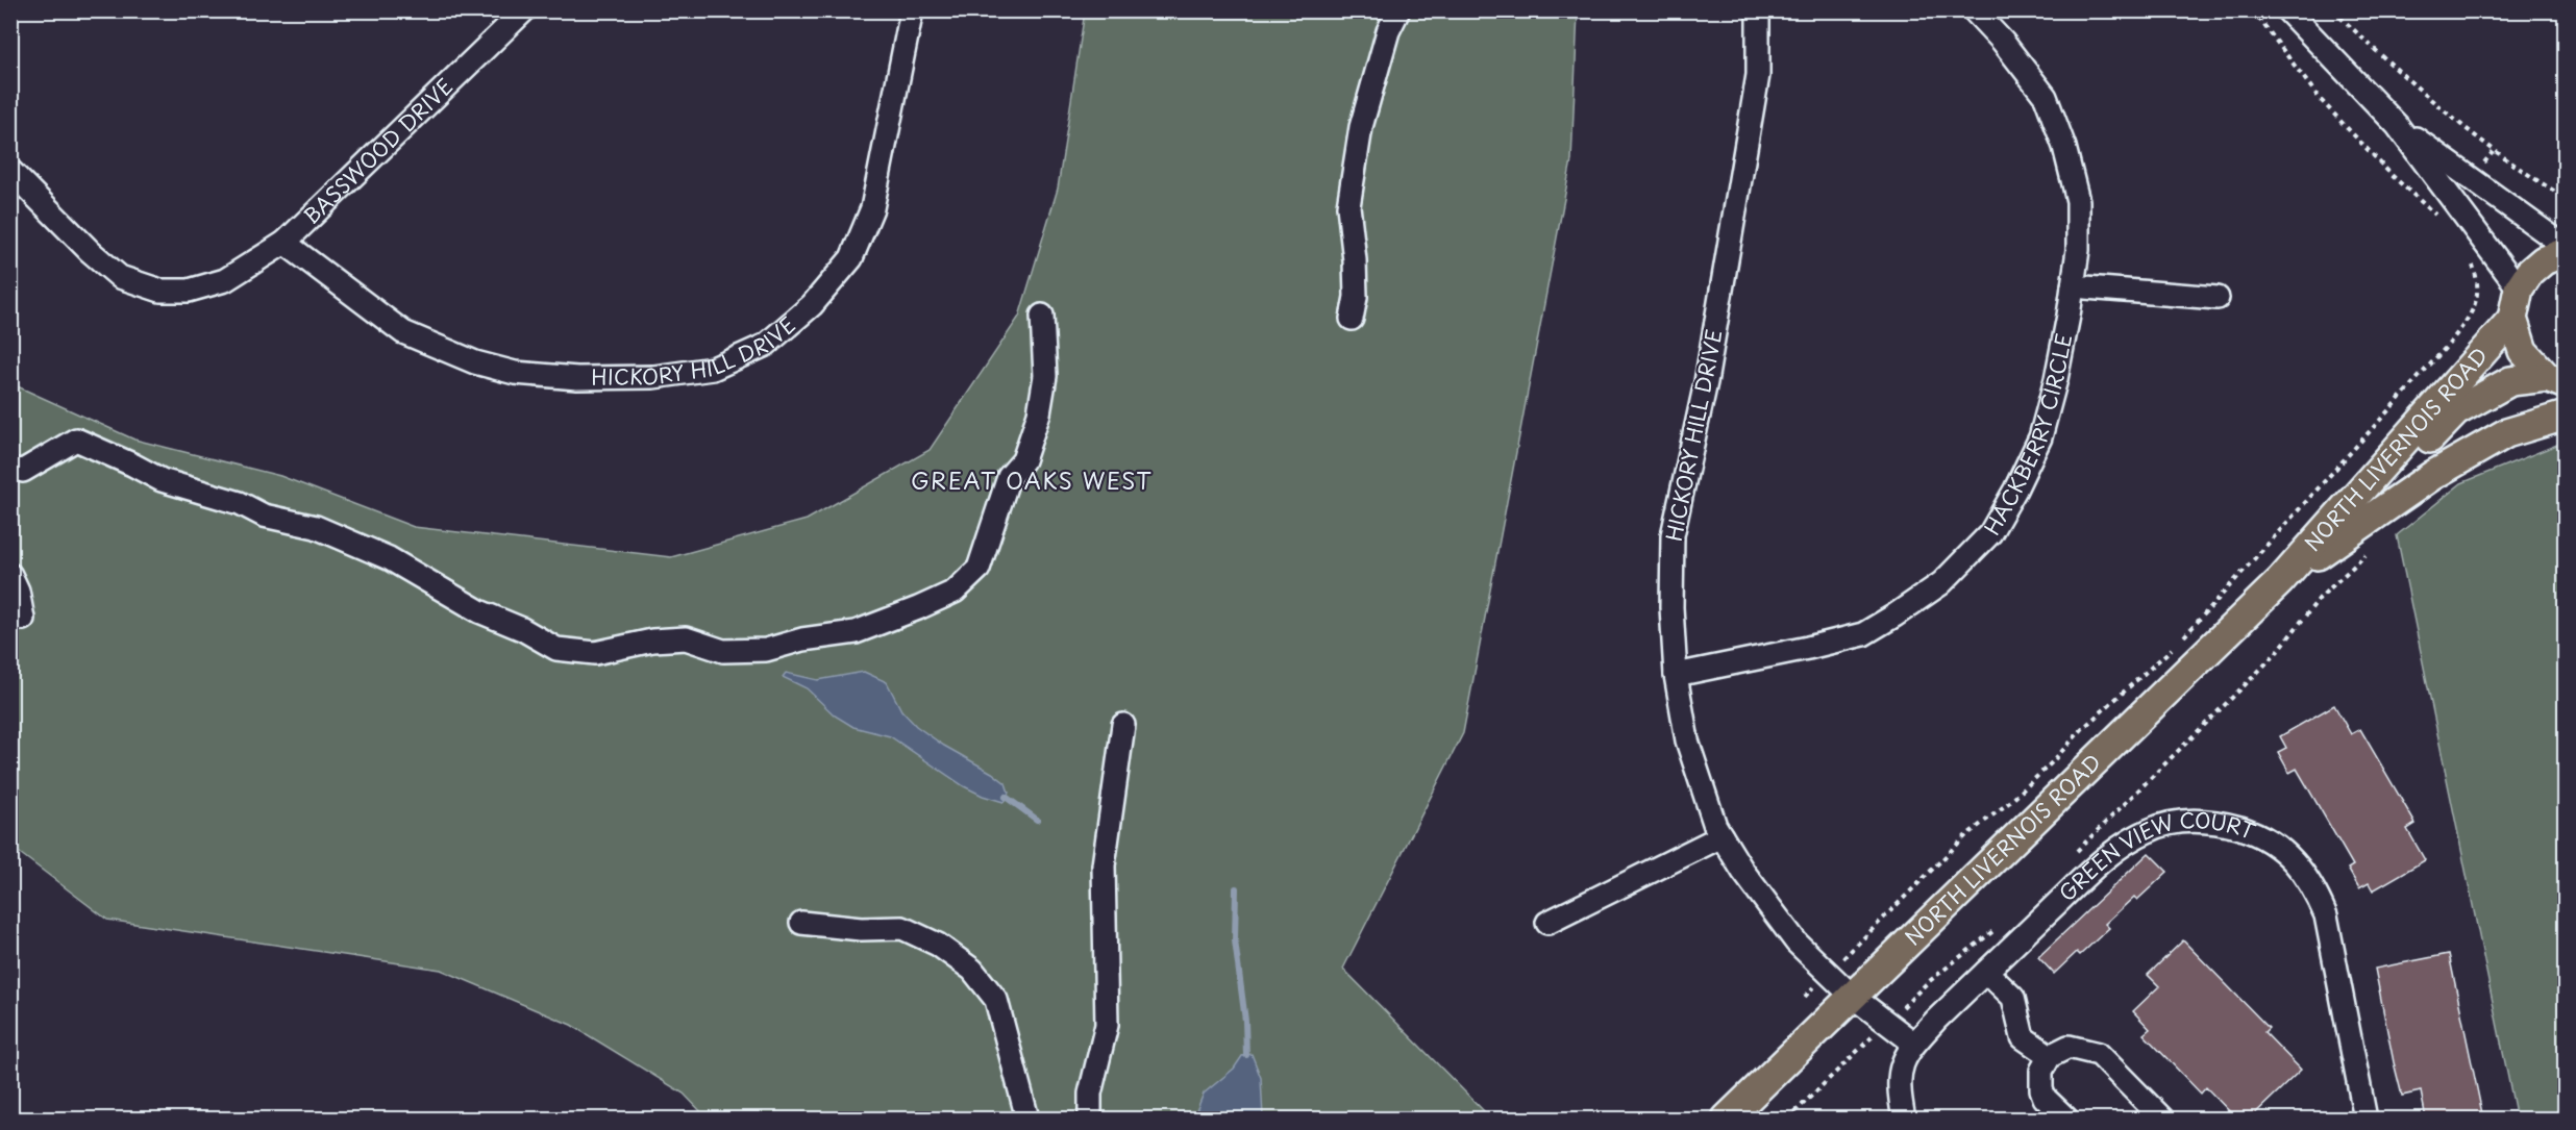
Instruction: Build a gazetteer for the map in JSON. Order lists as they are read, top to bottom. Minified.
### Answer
{"streets":{"main road":["NORTH LIVERNOIS ROAD"],"street":["BASSWOOD DRIVE","HICKORY HILL DRIVE","HACKBERRY CIRCLE","GREEN VIEW COURT"]},"crossings":[["BASSWOOD DRIVE","HICKORY HILL DRIVE"],["HICKORY HILL DRIVE","HACKBERRY CIRCLE"],["HICKORY HILL DRIVE","NORTH LIVERNOIS ROAD"]],"districts":["GREAT OAKS WEST"]}
